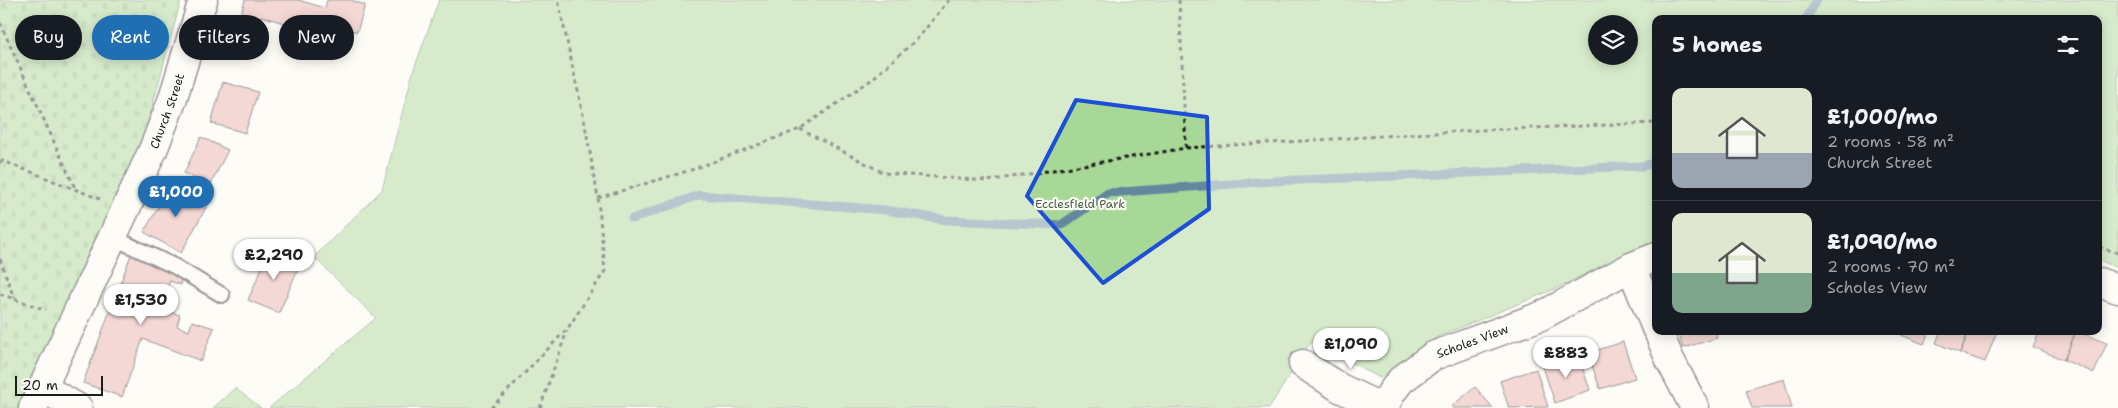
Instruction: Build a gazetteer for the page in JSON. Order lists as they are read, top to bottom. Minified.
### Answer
{"streets":{"street":["Church Street","Scholes View"]},"parks":["Ecclesfield Park"],"scale_bar":"20 m","page":{"chip":["Buy","Rent","Filters","New"],"heading":"5 homes","list":[{"name":"£1,000/mo","note":"2 rooms · 58 m² · Church Street"},{"name":"£1,090/mo","note":"2 rooms · 70 m² · Scholes View"}],"price":["£1,000","£2,290","£1,530","£1,090","£883"],"scale":"20 m"}}
